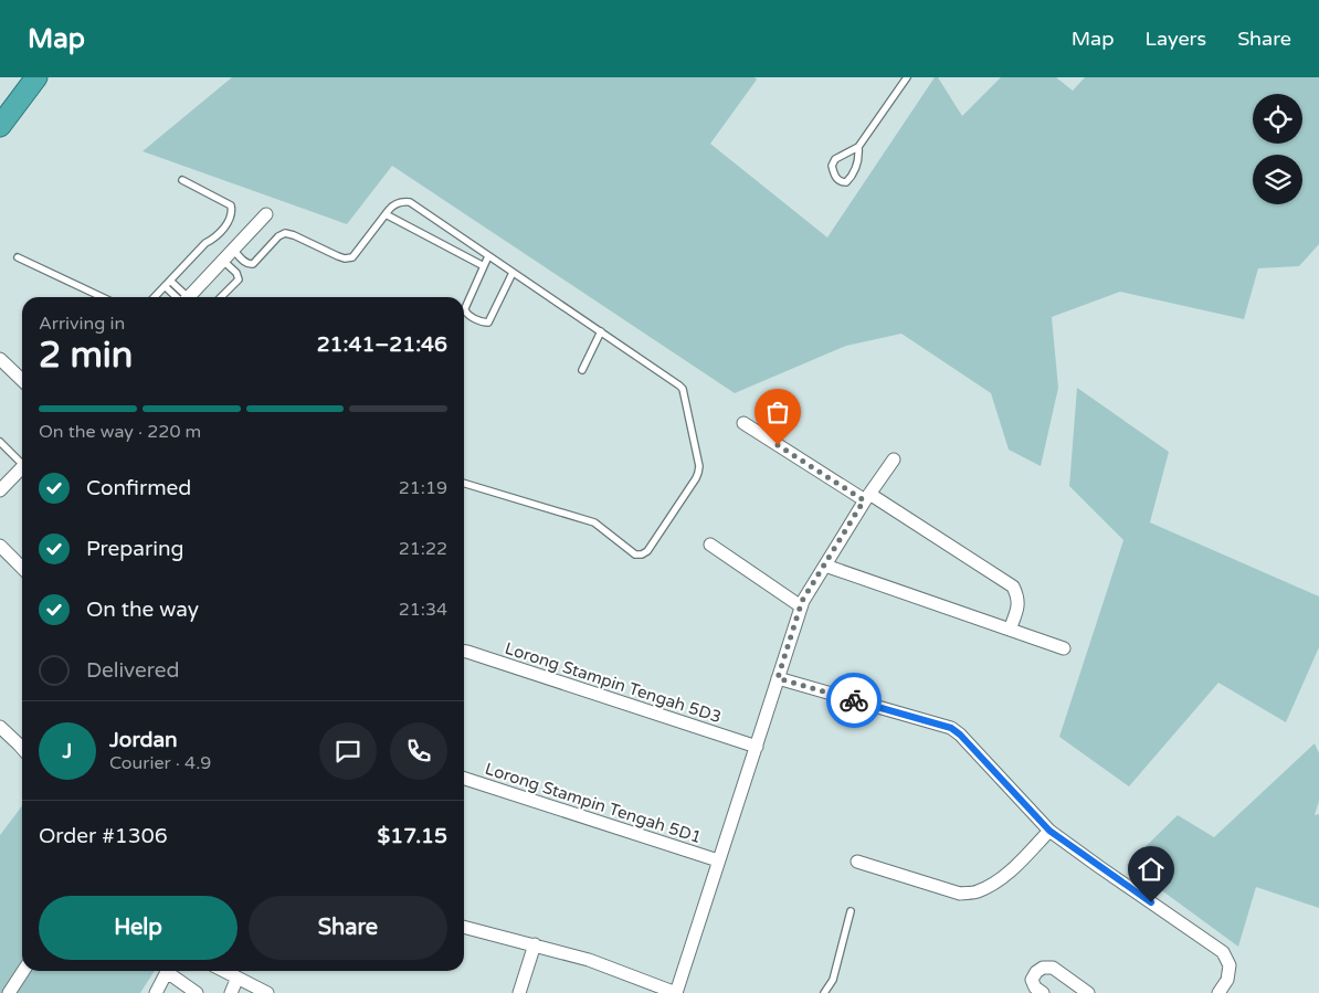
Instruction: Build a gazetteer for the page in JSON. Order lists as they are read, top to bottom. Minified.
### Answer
{"streets":{"street":["Lorong Stampin Tengah 5D3","Lorong Stampin Tengah 5D1"]},"page":{"header":"Map","nav":["Map","Layers","Share"],"heading":["2 min","Arriving in","21:41–21:46"],"panel":["Jordan","Courier · 4.9","Order #1306","$17.15"],"bar":"On the way · 220 m","list":[["Confirmed","21:19"],["Preparing","21:22"],["On the way","21:34"],"Delivered"],"round":"J","buttons":["Help","Share"]}}
